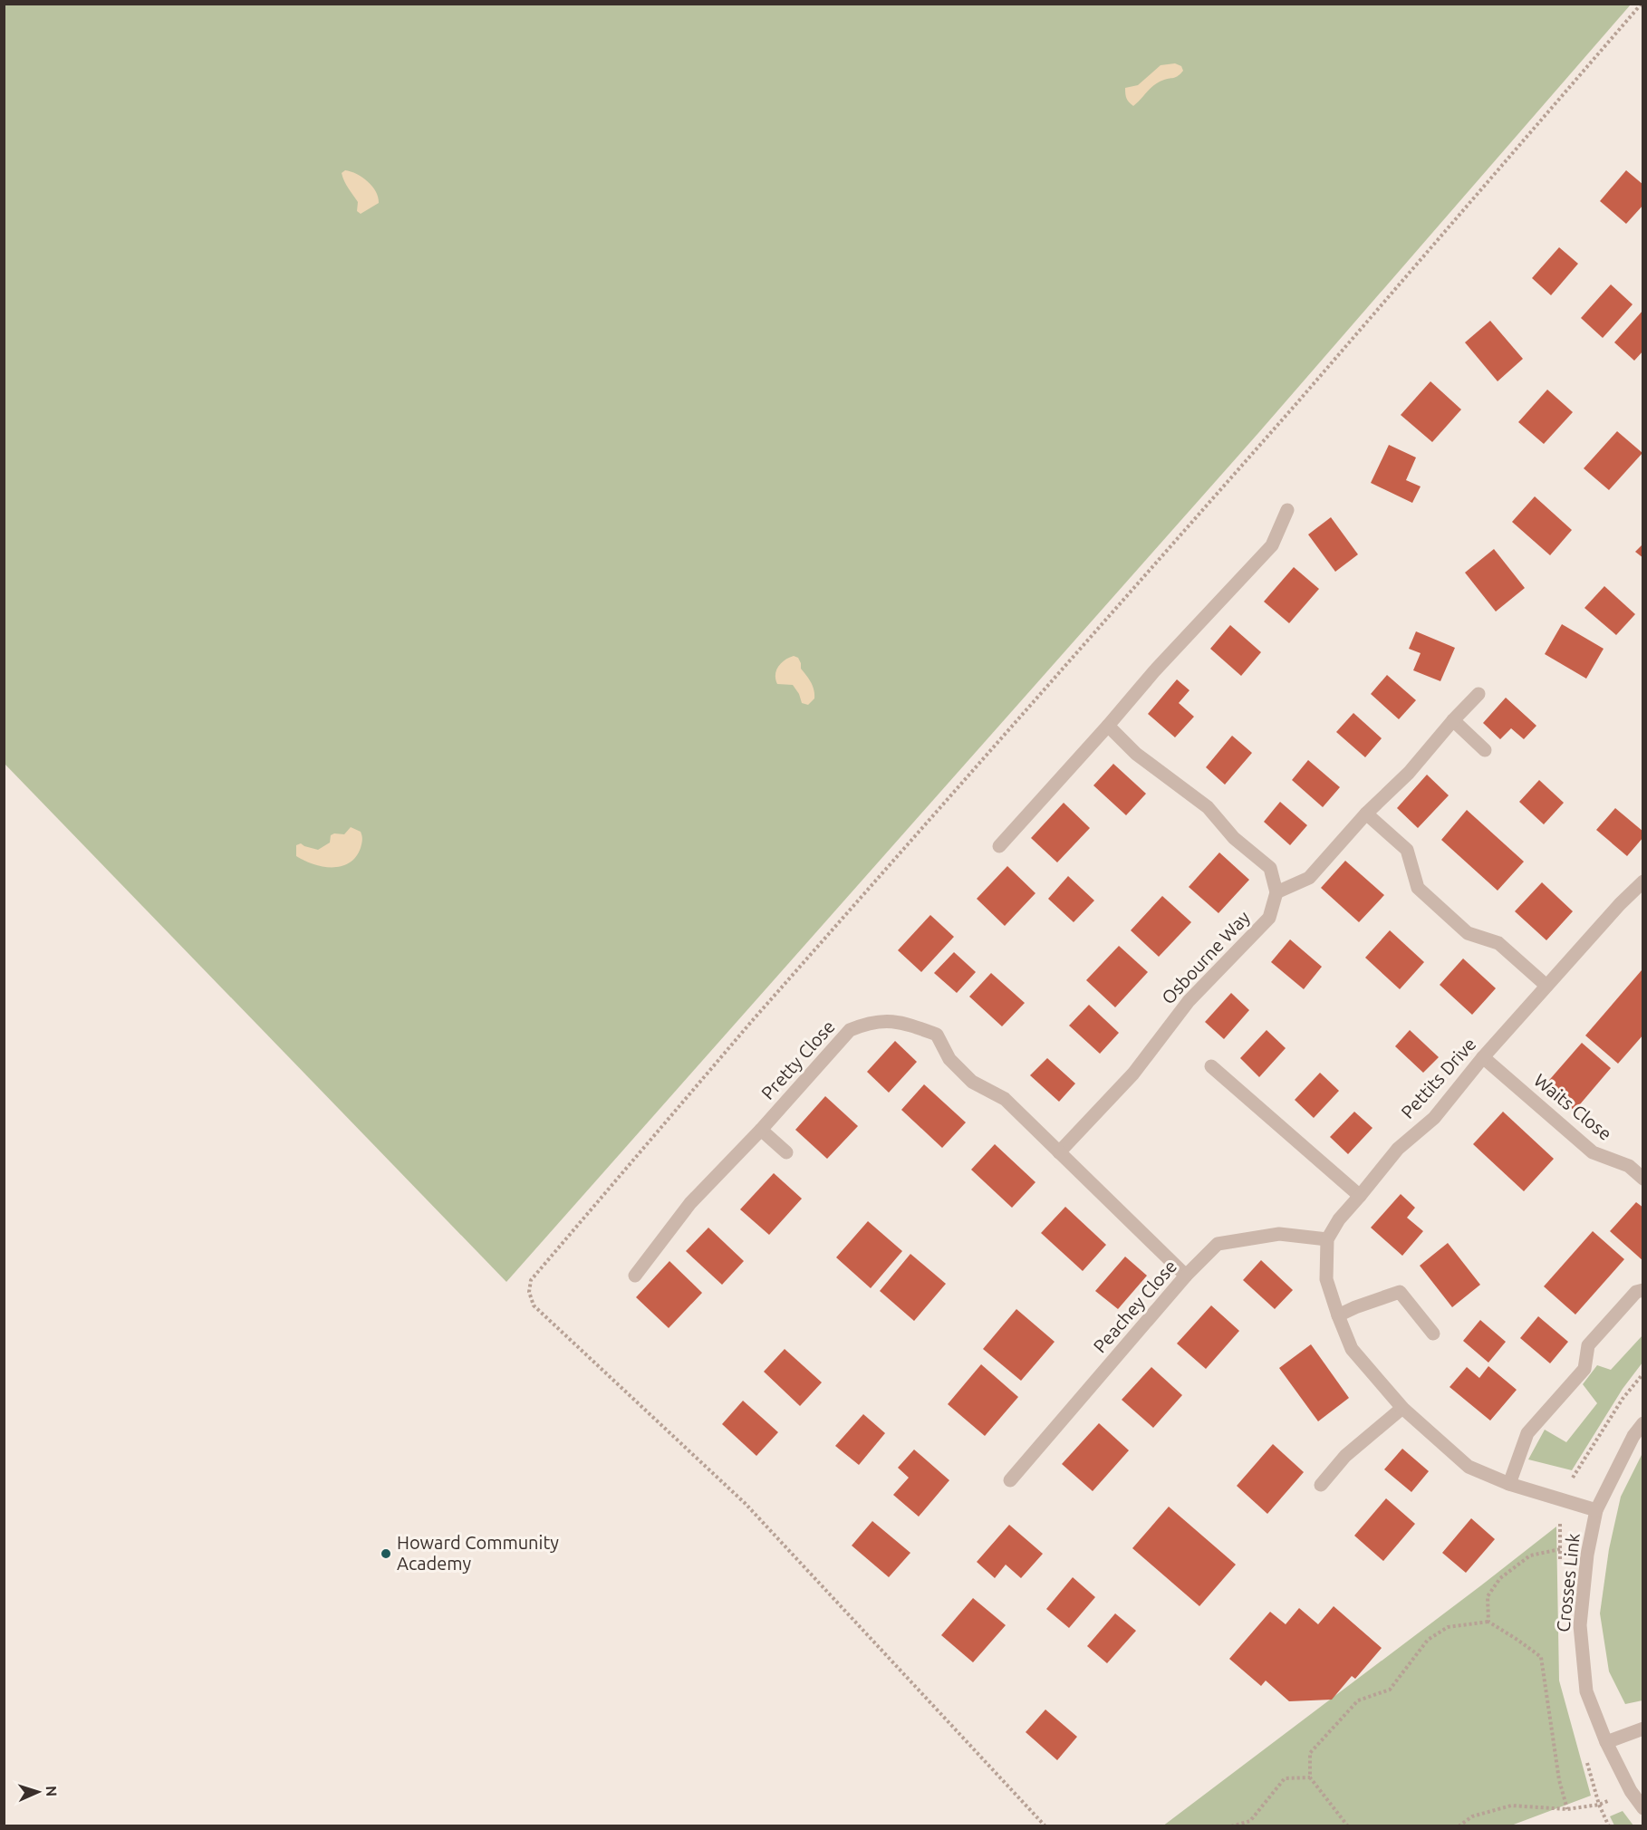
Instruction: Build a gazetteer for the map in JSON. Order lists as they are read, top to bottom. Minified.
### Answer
{"streets":{"street":["Osbourne Way","Pretty Close","Pettits Drive","Waits Close","Peachey Close","Crosses Link"]},"crossings":[["Osbourne Way","Pretty Close"],["Pretty Close","Peachey Close"],["Pettits Drive","Waits Close"],["Pettits Drive","Peachey Close"]],"places":["Howard Community Academy"],"north":"right"}
